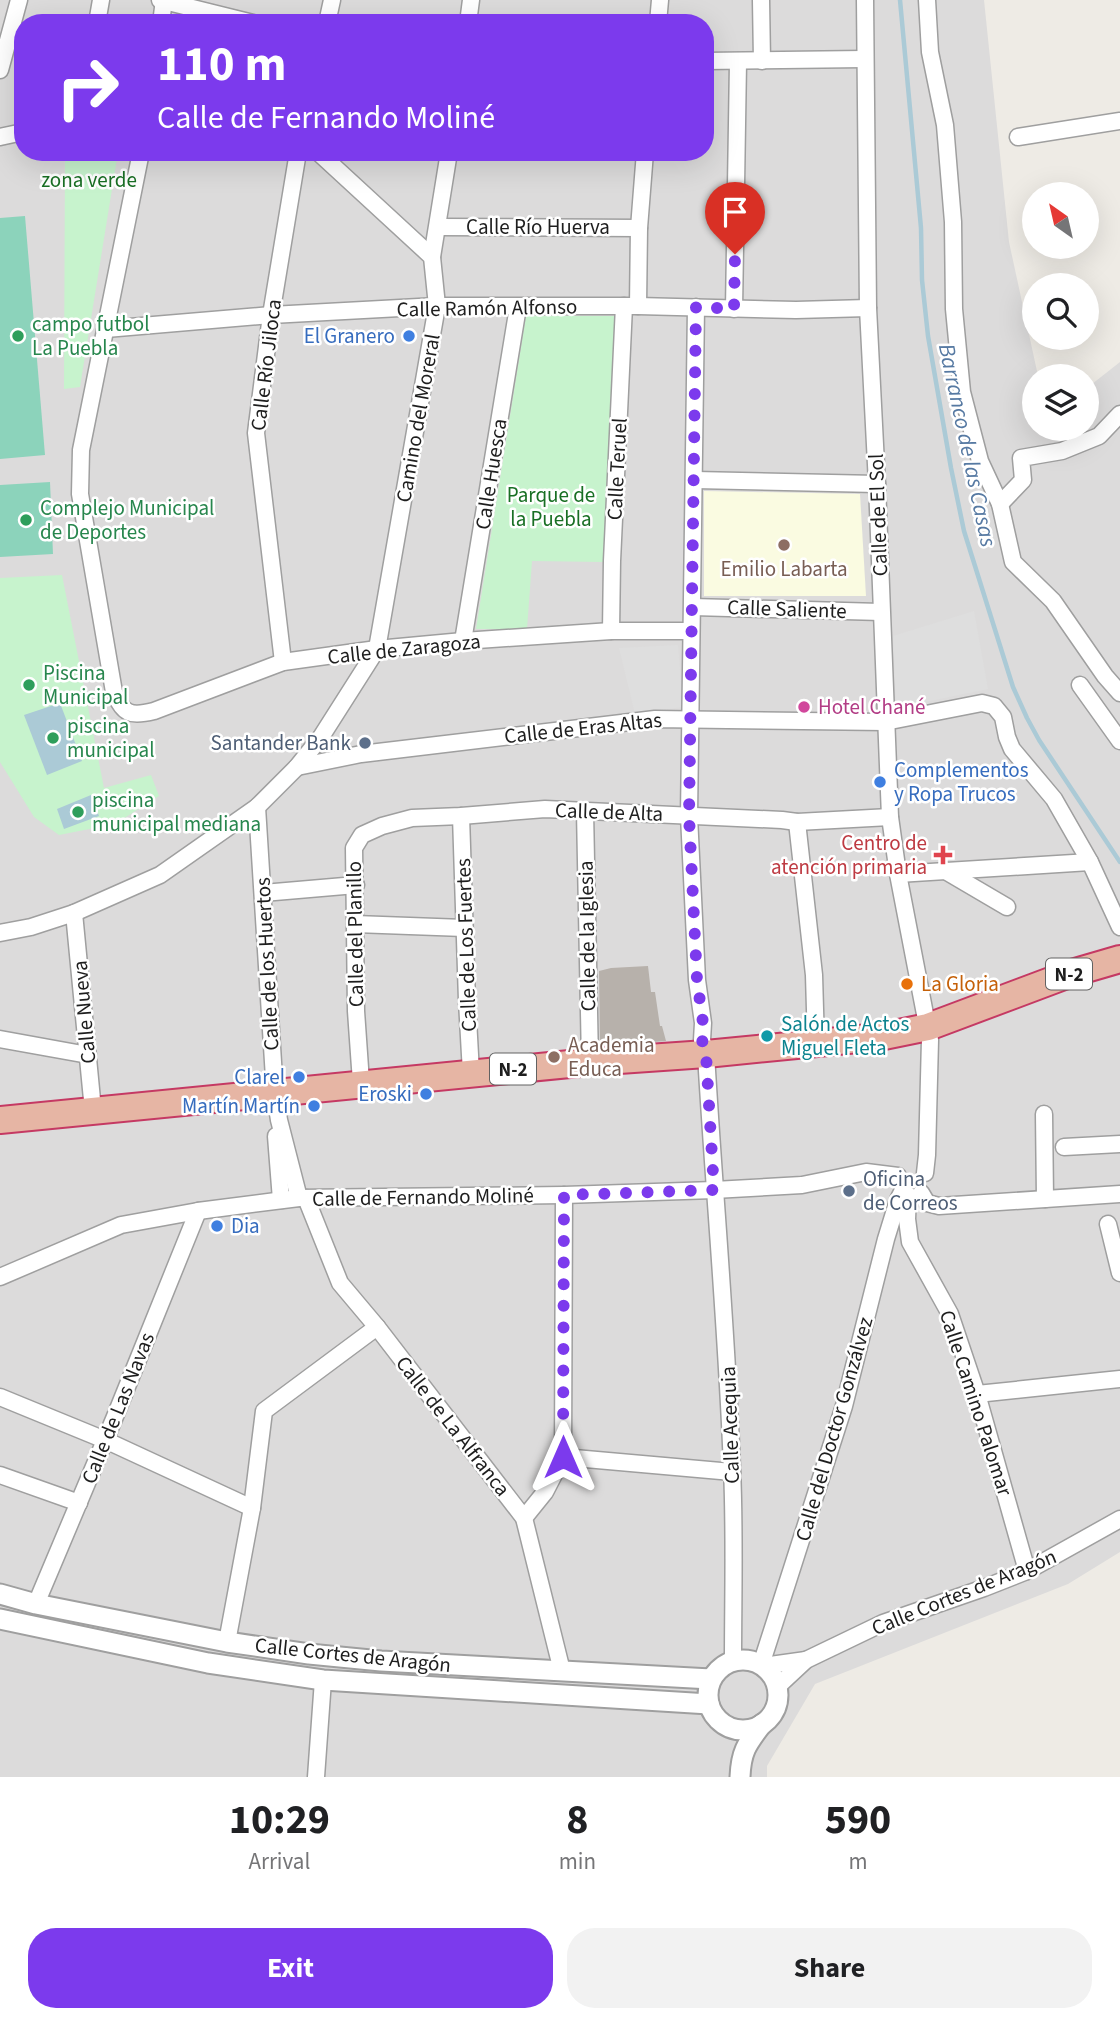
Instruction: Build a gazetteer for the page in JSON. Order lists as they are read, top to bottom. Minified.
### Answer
{"streets":{"highway":["N-2"],"street":["Calle Río Huerva","Calle Ramón Alfonso","Calle Río Jiloca","Camino del Moreral","Calle Teruel","Calle Huesca","Calle de El Sol","Calle Saliente","Calle de Zaragoza","Calle de Eras Altas","Calle de Alta","Calle del Planillo","Calle de la Iglesia","Calle de Los Fuertes","Calle de los Huertos","Calle Nueva","Calle de Fernando Moliné","Calle Camino Palomar","Calle de Las Navas","Calle Acequia","Calle de La Alfranca","Calle del Doctor Gonzálvez","Calle Cortes de Aragón"]},"crossings":[["Calle Río Huerva","Camino del Moreral"],["Calle Río Huerva","Calle Teruel"],["Calle Ramón Alfonso","Calle Río Jiloca"],["Calle Ramón Alfonso","Camino del Moreral"],["Calle Ramón Alfonso","Calle Teruel"],["Calle Ramón Alfonso","Calle Huesca"],["Calle Ramón Alfonso","Calle de El Sol"],["Calle Ramón Alfonso","Calle de Zaragoza"],["Calle Ramón Alfonso","Calle Acequia"],["Calle Río Jiloca","Calle de Zaragoza"],["Camino del Moreral","Calle de Zaragoza"],["Calle Teruel","Calle de Zaragoza"],["Calle Huesca","Calle de Zaragoza"],["Calle de El Sol","Calle Saliente"],["Calle de El Sol","Calle de Eras Altas"],["Calle de El Sol","Calle de Alta"],["Calle de El Sol","N-2"],["Calle Saliente","Calle Acequia"],["Calle de Zaragoza","Calle Acequia"],["Calle de Eras Altas","Calle Acequia"],["Calle de Alta","Calle del Planillo"],["Calle de Alta","Calle de la Iglesia"],["Calle de Alta","Calle de Los Fuertes"],["Calle de Alta","Calle Acequia"],["Calle del Planillo","N-2"],["Calle de la Iglesia","N-2"],["Calle de Los Fuertes","N-2"],["Calle de los Huertos","N-2"],["Calle de los Huertos","Calle de Fernando Moliné"],["Calle de los Huertos","Calle de La Alfranca"],["N-2","Calle Nueva"],["N-2","Calle Acequia"],["Calle de Fernando Moliné","Calle Camino Palomar"],["Calle de Fernando Moliné","Calle de Las Navas"],["Calle de Fernando Moliné","Calle Acequia"],["Calle de Fernando Moliné","Calle de La Alfranca"],["Calle de Fernando Moliné","Calle del Doctor Gonzálvez"],["Calle Camino Palomar","Calle del Doctor Gonzálvez"],["Calle Camino Palomar","Calle Cortes de Aragón"],["Calle de Las Navas","Calle Cortes de Aragón"],["Calle Acequia","Calle del Doctor Gonzálvez"],["Calle Acequia","Calle Cortes de Aragón"],["Calle de La Alfranca","Calle Cortes de Aragón"],["Calle del Doctor Gonzálvez","Calle Cortes de Aragón"]],"water":["Barranco de las Casas"],"parks":["zona verde","Parque de la Puebla"],"places":{"other":["campo futbol La Puebla","El Granero","Complejo Municipal de Deportes","Emilio Labarta","Piscina Municipal","Hotel Chané","piscina municipal","Santander Bank","Complementos y Ropa Trucos","piscina municipal mediana","La Gloria","Salón de Actos Miguel Fleta","Academia Educa","Clarel","Eroski","Martín Martín","Oficina de Correos","Dia"],"health":["Centro de atención primaria"]},"north":"top left","page":{"turn":["110 m","Calle de Fernando Moliné"],"eta":["10:29","Arrival","8","min","590","m"],"buttons":["Exit","Share"]}}
